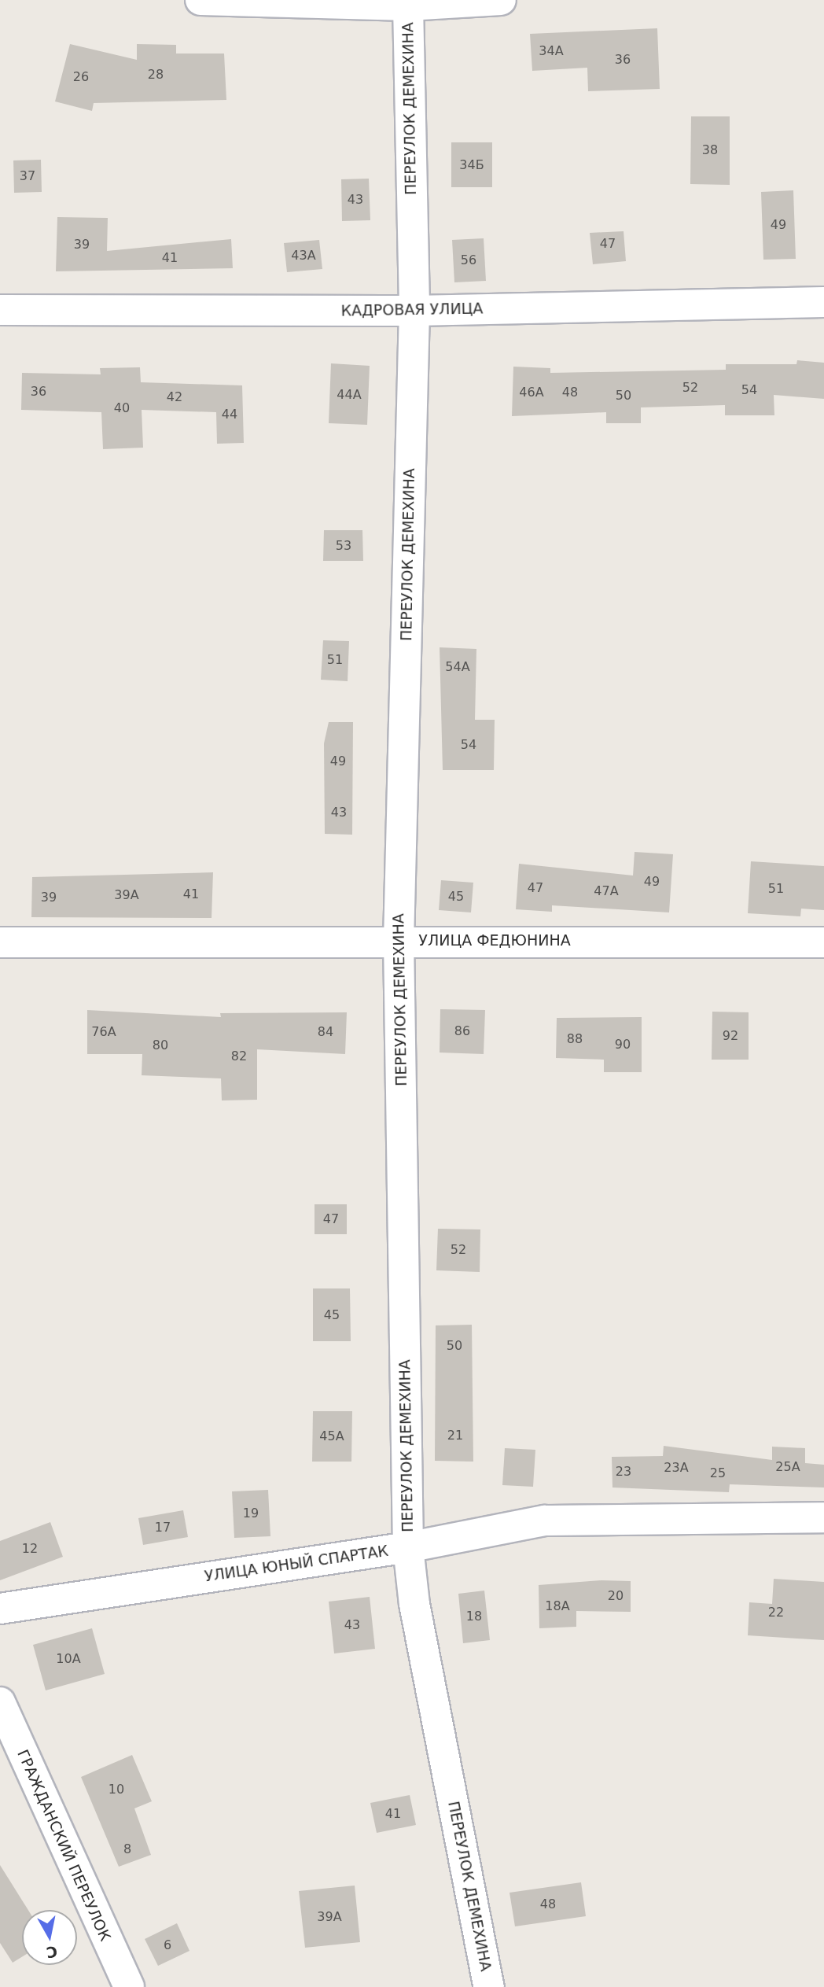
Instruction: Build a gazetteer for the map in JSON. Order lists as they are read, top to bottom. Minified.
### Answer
{"streets":{"street":["ПЕРЕУЛОК ДЕМЕХИНА","КАДРОВАЯ УЛИЦА","УЛИЦА ФЕДЮНИНА","УЛИЦА ЮНЫЙ СПАРТАК","ГРАЖДАНСКИЙ ПЕРЕУЛОК"]},"crossings":[["ПЕРЕУЛОК ДЕМЕХИНА","КАДРОВАЯ УЛИЦА"],["ПЕРЕУЛОК ДЕМЕХИНА","УЛИЦА ФЕДЮНИНА"],["ПЕРЕУЛОК ДЕМЕХИНА","УЛИЦА ЮНЫЙ СПАРТАК"]],"house_numbers":["34А","36","28","26","38","34Б","37","43","49","47","39","43А","41","56","52","54","36","46А","48","44А","50","42","40","44","53","51","54А","54","49","43","49","47","51","47А","41","39А","45","39","86","76А","84","92","88","90","80","82","47","52","45","50","21","45А","25А","23А","23","25","19","17","12","20","18А","22","18","43","10А","10","41","8","48","39А","6"],"north":"bottom"}
